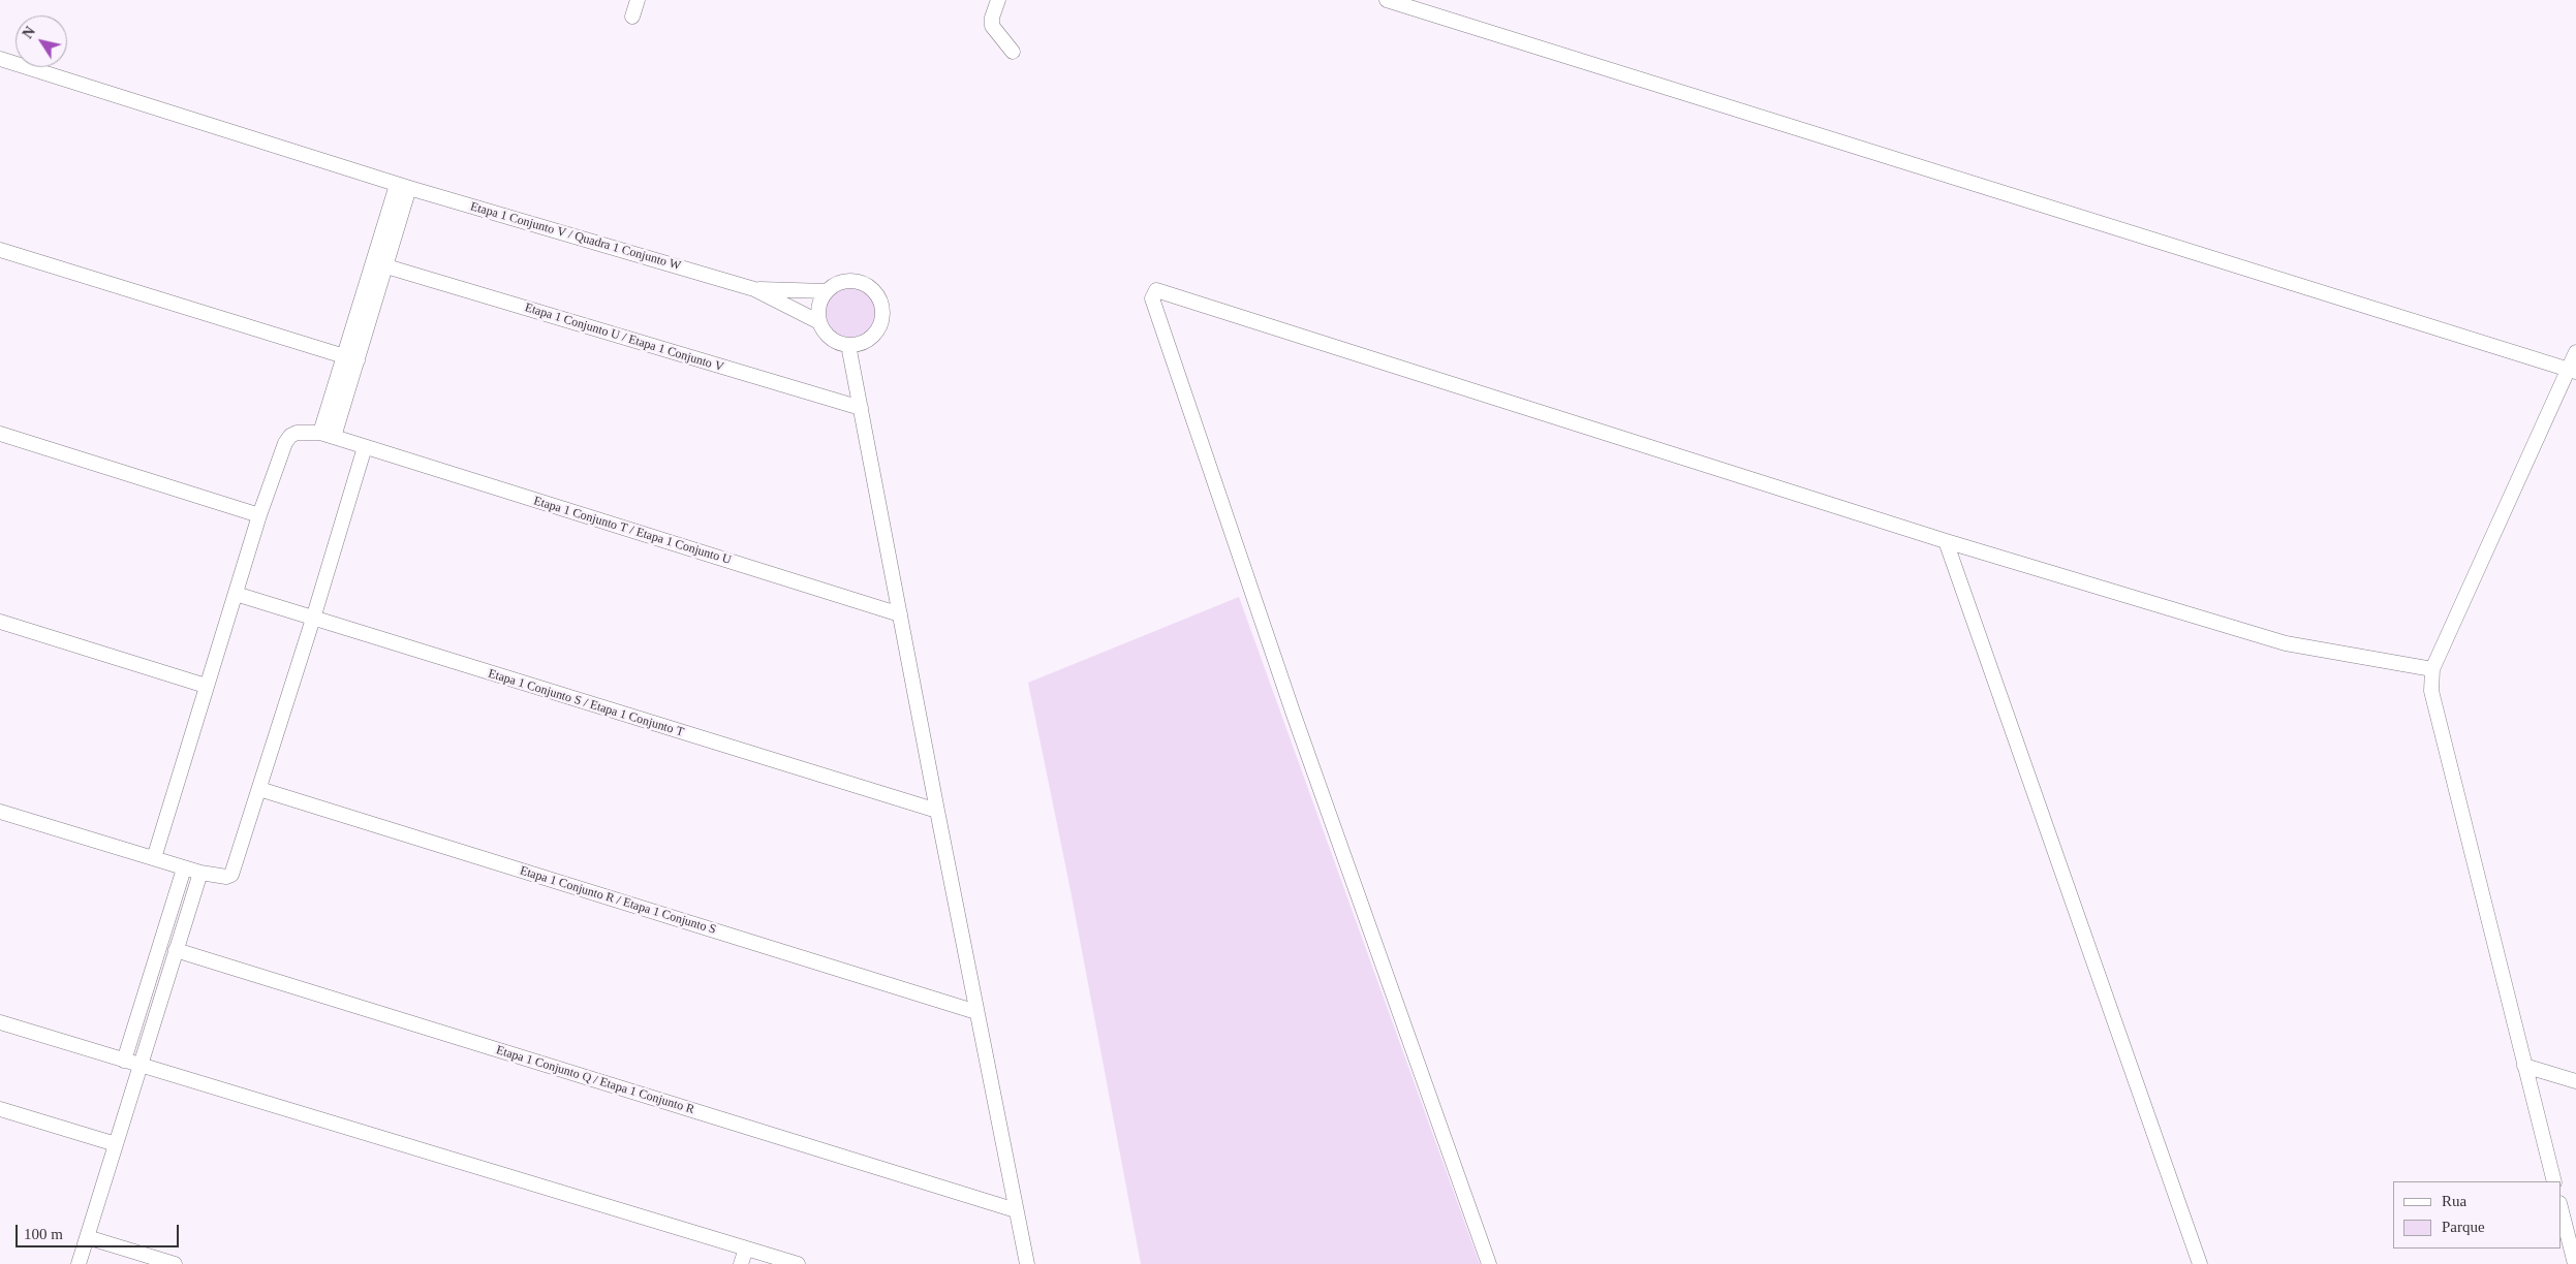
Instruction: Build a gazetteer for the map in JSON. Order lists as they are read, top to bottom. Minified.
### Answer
{"streets":{"street":["Etapa 1 Conjunto V / Quadra 1 Conjunto W","Etapa 1 Conjunto U / Etapa 1 Conjunto V","Etapa 1 Conjunto T / Etapa 1 Conjunto U","Etapa 1 Conjunto S / Etapa 1 Conjunto T","Etapa 1 Conjunto R / Etapa 1 Conjunto S","Etapa 1 Conjunto Q / Etapa 1 Conjunto R"]},"legend":["Rua","Parque"],"scale_bar":"100 m","north":"top left"}
